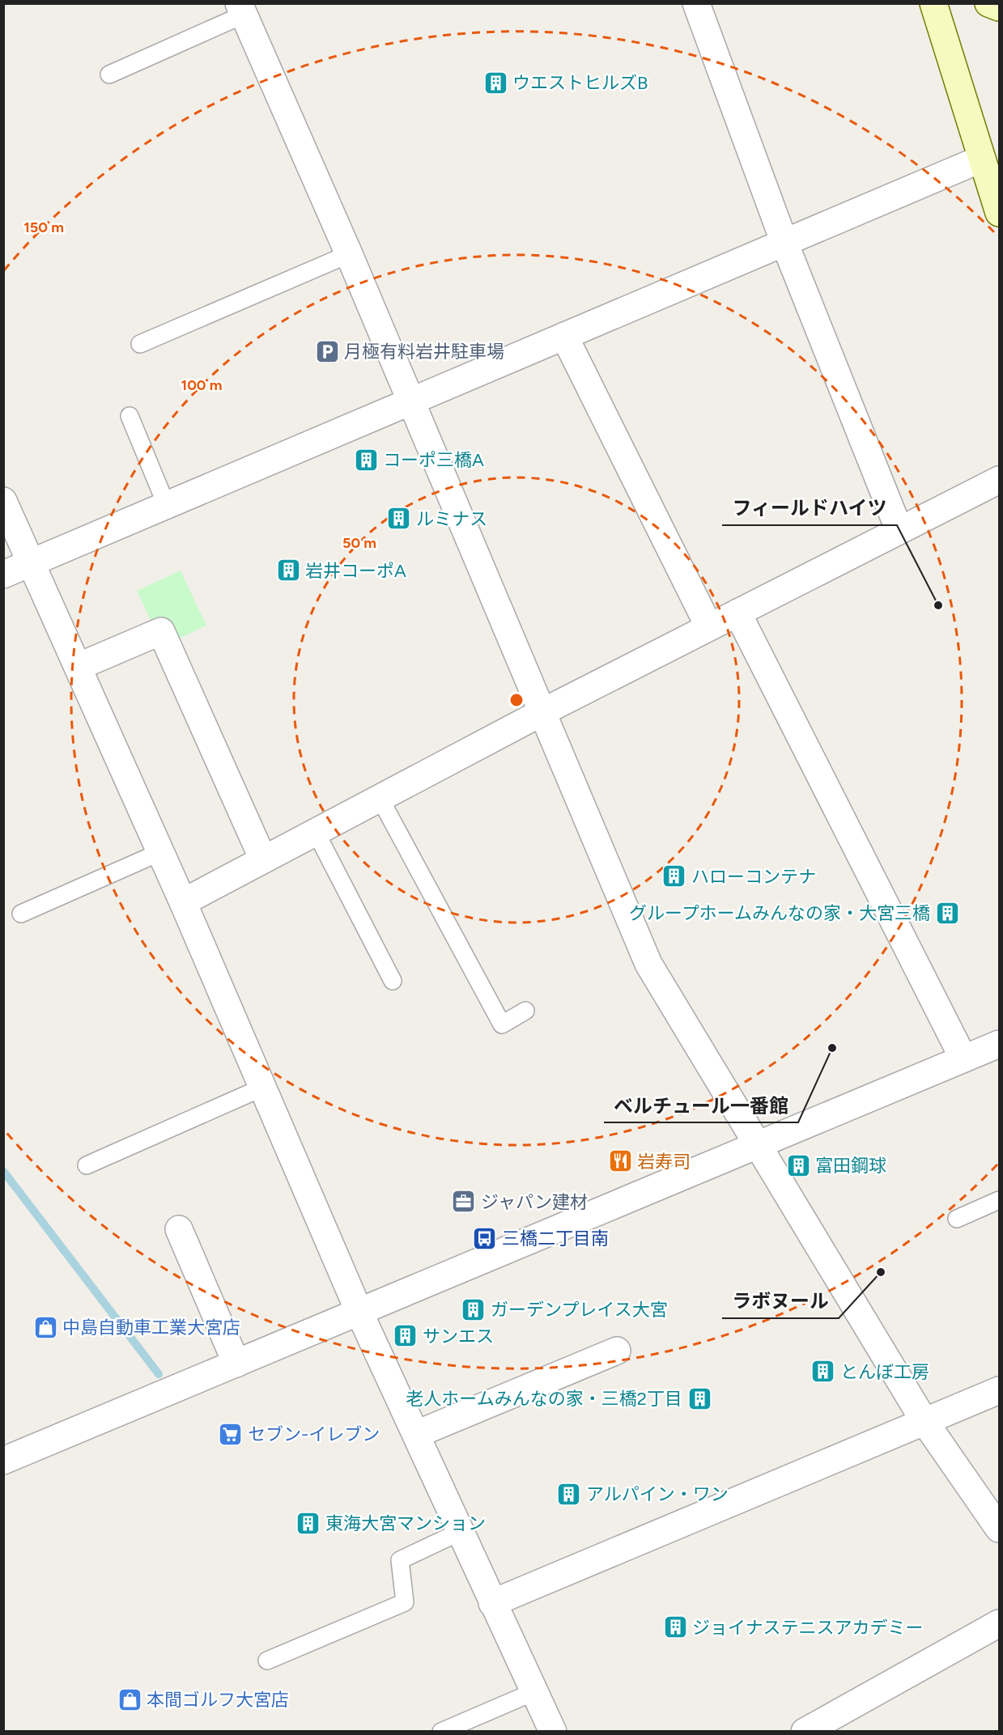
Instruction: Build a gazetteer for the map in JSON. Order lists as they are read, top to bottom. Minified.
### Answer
{"places":{"building":["ウエストヒルズB","コーポ三橋A","ルミナス","岩井コーポA","ハローコンテナ","グループホームみんなの家・大宮三橋","富田鋼球","ガーデンプレイス大宮","サンエス","とんぼ工房","老人ホームみんなの家・三橋2丁目","アルパイン・ワン","東海大宮マンション","ジョイナステニスアカデミー"],"parking":["月極有料岩井駐車場"],"other":["フィールドハイツ","ベルチュール一番館","ラボヌール"],"restaurant":["岩寿司"],"office":["ジャパン建材"],"bus stop":["三橋二丁目南"],"shop":["中島自動車工業大宮店","本間ゴルフ大宮店"],"supermarket":["セブン-イレブン"]},"rings":["150 m","100 m","50 m"]}
